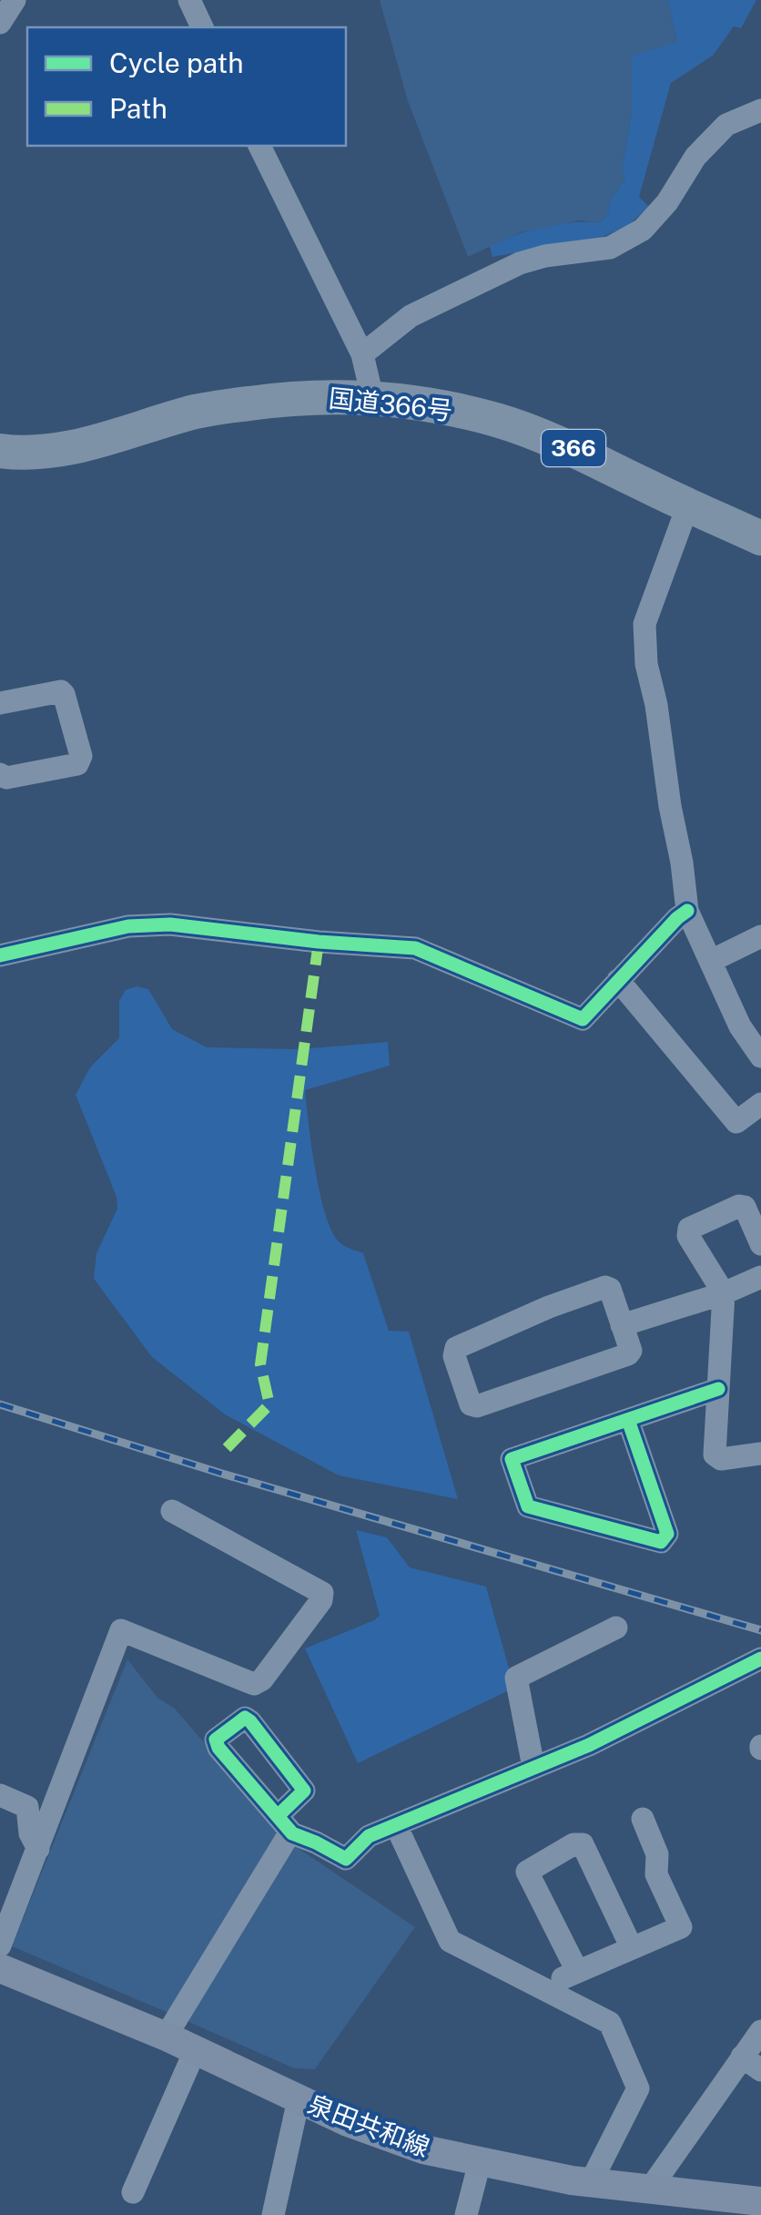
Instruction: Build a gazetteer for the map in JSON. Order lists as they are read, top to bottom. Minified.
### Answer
{"streets":{"highway":["国道366号","366"],"main road":["泉田共和線"]},"legend":["Cycle path","Path"]}
